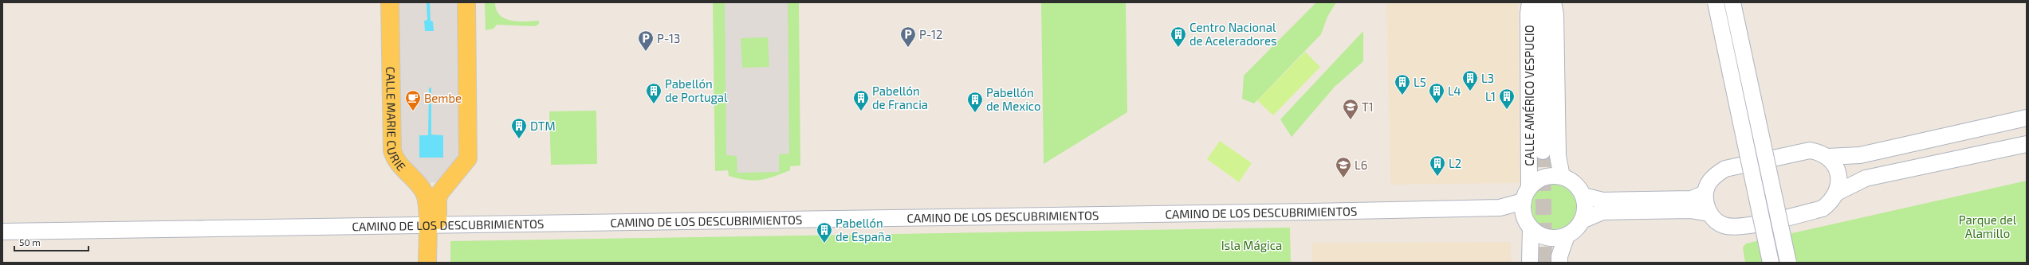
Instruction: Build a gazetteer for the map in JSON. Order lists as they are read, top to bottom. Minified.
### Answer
{"streets":{"main road":["CALLE MARIE CURIE"],"street":["CALLE AMÉRICO VESPUCIO","CAMINO DE LOS DESCUBRIMIENTOS"]},"crossings":[["CALLE AMÉRICO VESPUCIO","CAMINO DE LOS DESCUBRIMIENTOS"],["CALLE MARIE CURIE","CAMINO DE LOS DESCUBRIMIENTOS"]],"parks":["Parque del Alamillo","Isla Mágica"],"places":{"parking":["P-12","P-13"],"building":["Centro Nacional de Aceleradores","L3","L5","Pabellón de Portugal","L4","L1","Pabellón de Francia","Pabellón de Mexico","DTM","L2","Pabellón de España"],"cafe":["Bembe"],"school or university":["T1","L6"]},"scale_bar":"50 m"}
